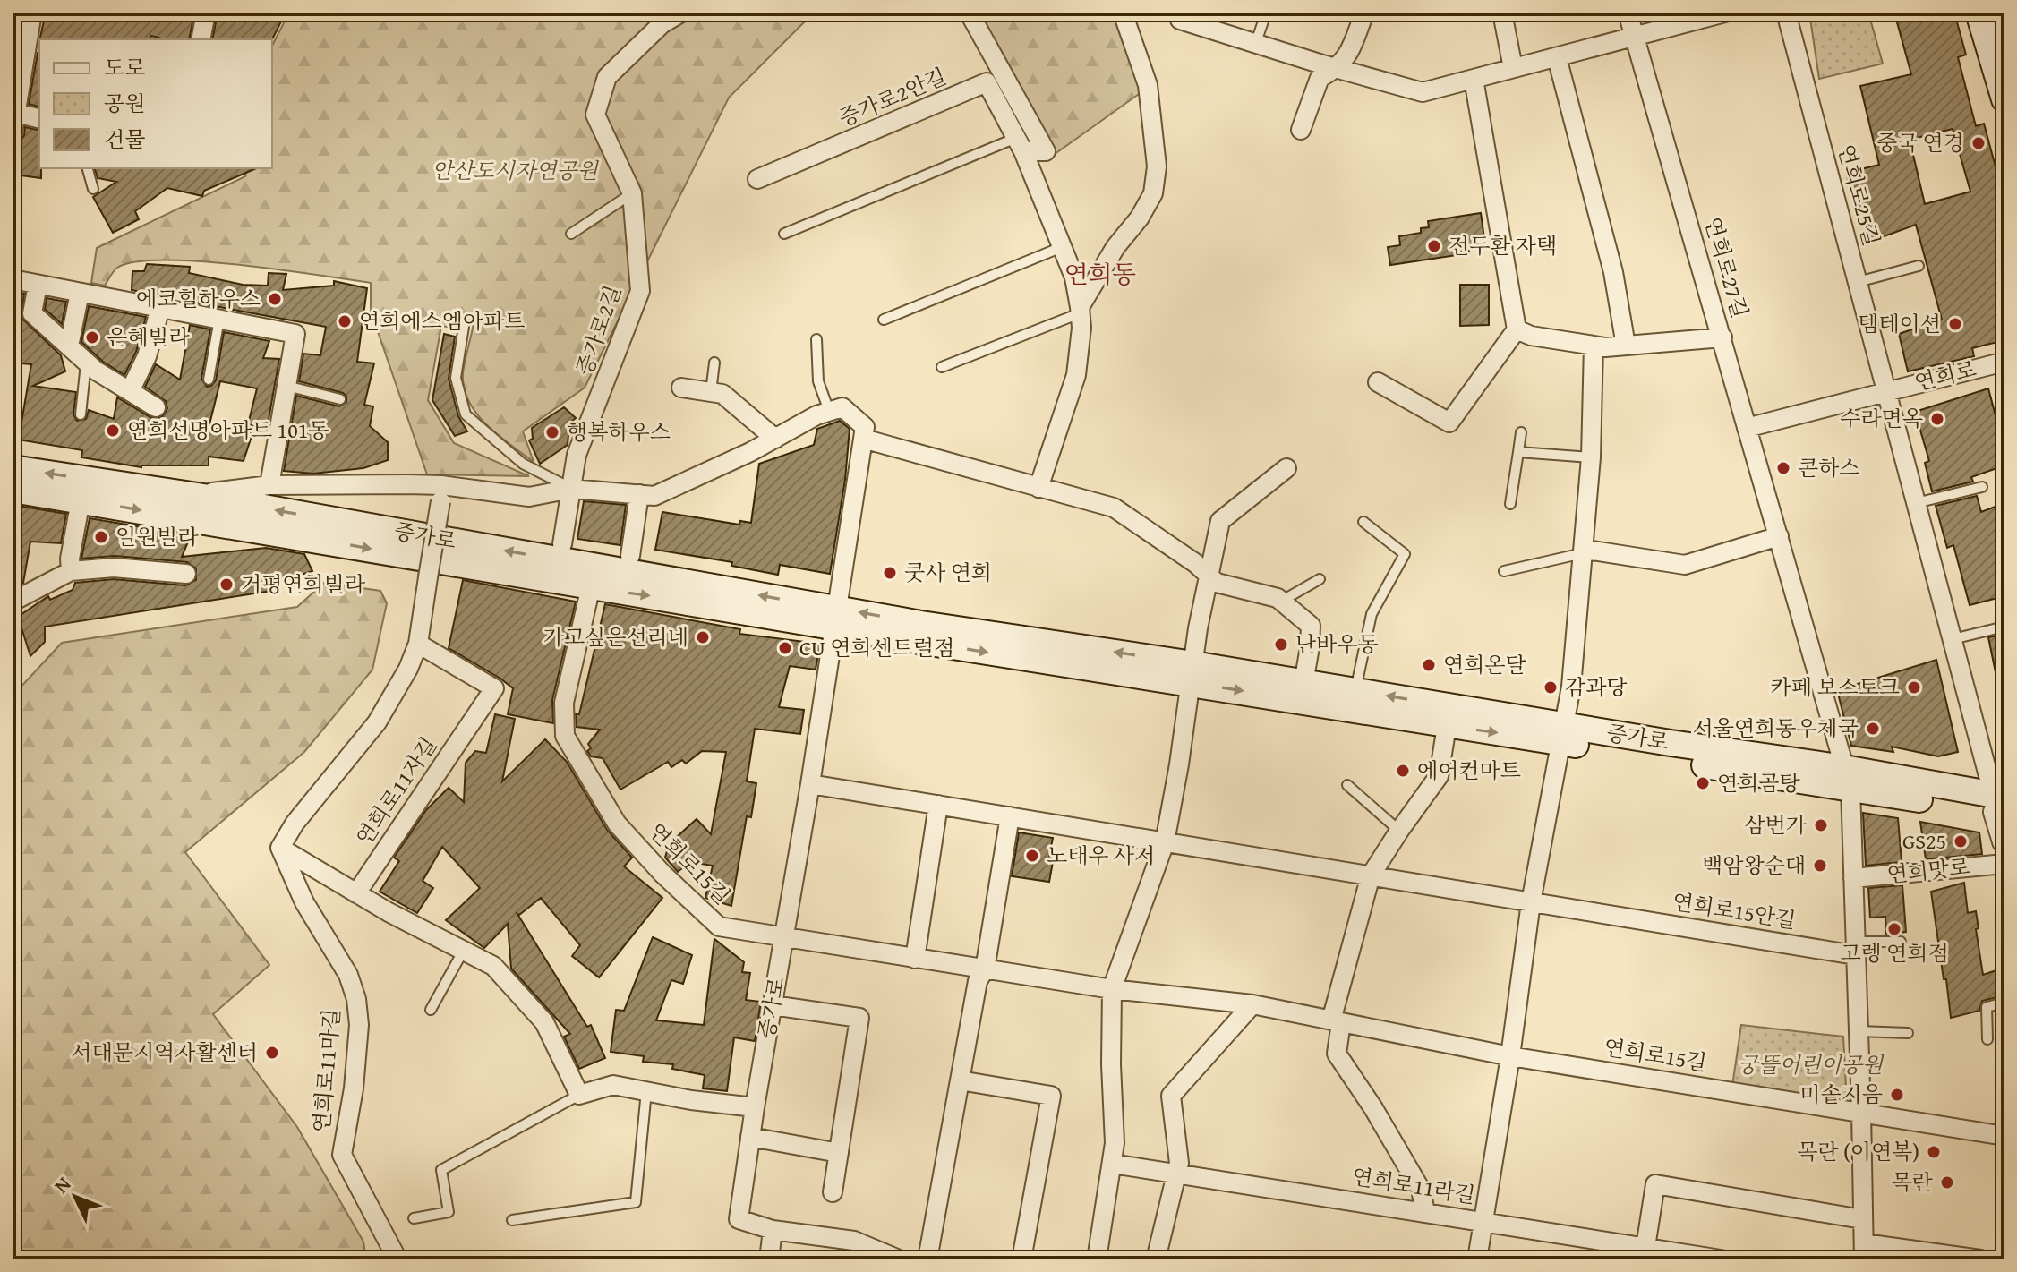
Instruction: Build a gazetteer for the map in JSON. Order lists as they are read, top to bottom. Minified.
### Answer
{"streets":{"main road":["증가로"],"street":["증가로2안길","연희로25길","연희로27길","증가로2길","연희로","연희로11자길","연희로15길","연희맛로","연희로15안길","연희로11마길","연희로11라길"]},"crossings":[["연희로25길","연희로"],["연희로25길","증가로"],["연희로27길","증가로"],["증가로","연희로15길"],["증가로","연희로15안길"]],"districts":["연희동"],"parks":["안산도시자연공원","궁뜰어린이공원"],"places":["중국 연경","전두환 자택","에코힐하우스","연희에스엠아파트","템테이션","은혜빌라","수라면옥","연희선명아파트 101동","행복하우스","콘하스","일원빌라","쿳사 연희","거평연희빌라","가고싶은선리네","난바우동","CU 연희센트럴점","연희온달","감과당","카페 보스토크","서울연희동우체국","에어컨마트","연희곰탕","삼번가","GS25","노태우 사저","백암왕순대","고렝 연희점","서대문지역자활센터","미솥지음","목란 (이연복)","목란"],"legend":["도로","공원","건물"],"north":"top left"}
